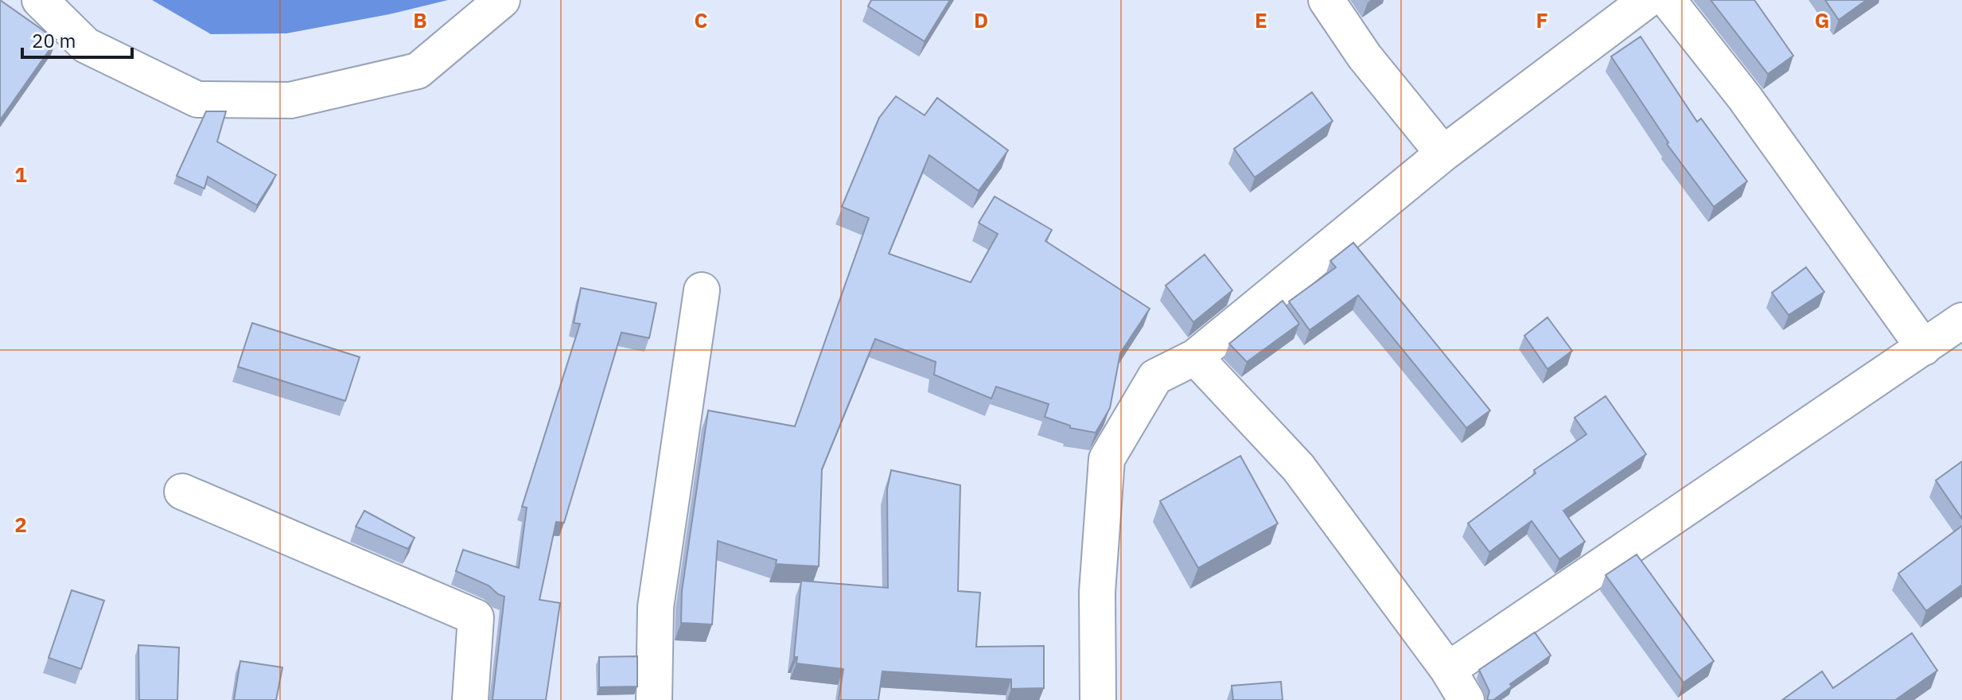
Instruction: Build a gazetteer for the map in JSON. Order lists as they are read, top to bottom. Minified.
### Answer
{"scale_bar":"20 m","grid":{"columns":["B","C","D","E","F","G"],"rows":["1","2"]}}
